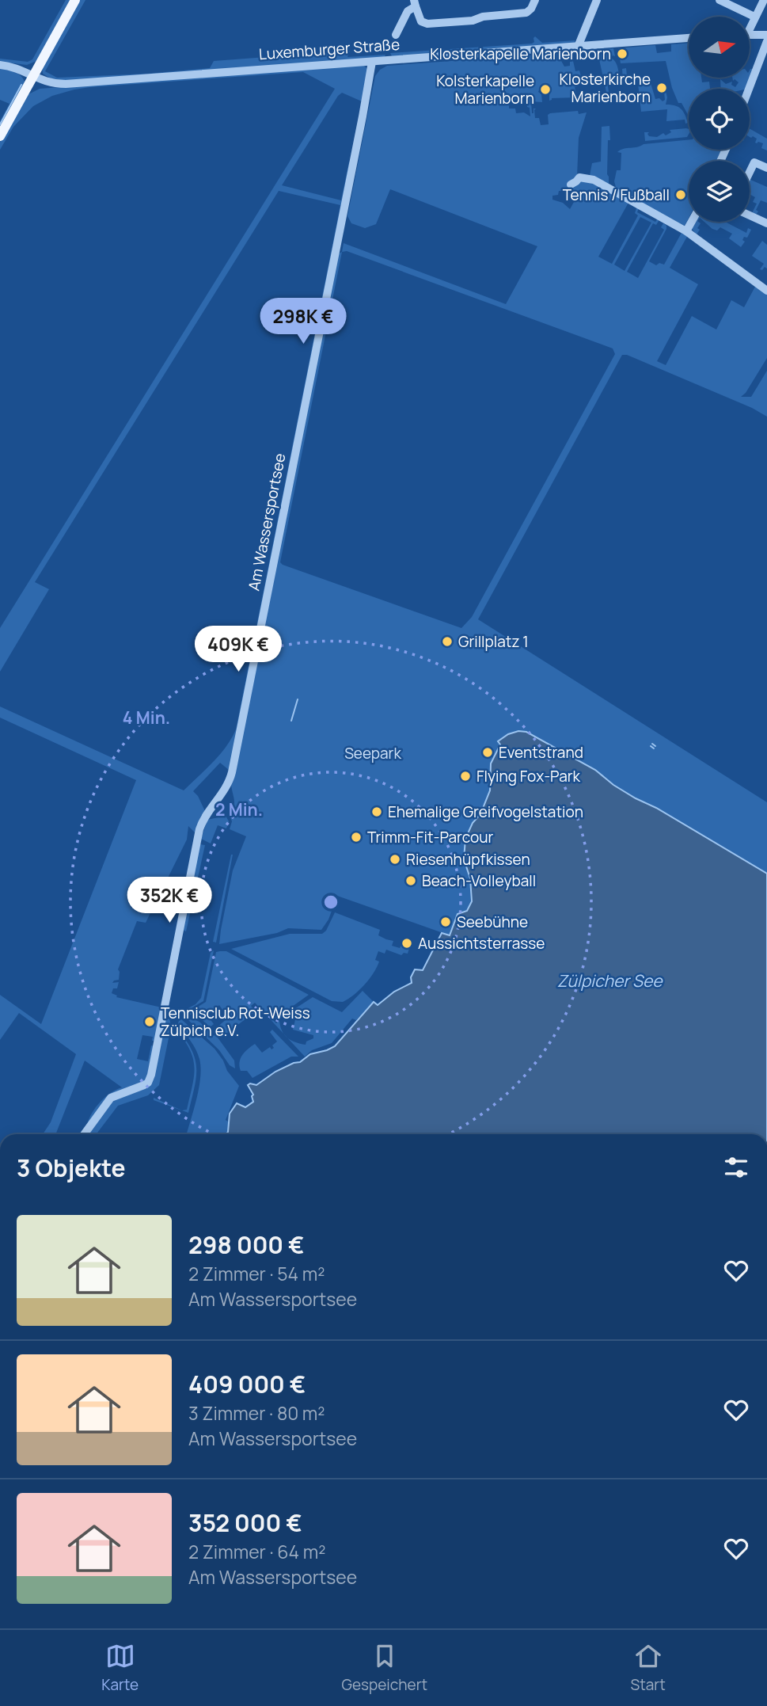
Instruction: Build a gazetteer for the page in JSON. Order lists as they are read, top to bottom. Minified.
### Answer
{"streets":{"street":["Luxemburger Straße","Am Wassersportsee"]},"crossings":[["Luxemburger Straße","Am Wassersportsee"]],"water":["Zülpicher See"],"parks":["Seepark"],"places":["Klosterkapelle Marienborn","Klosterkirche Marienborn","Kolsterkapelle Marienborn","Tennis / Fußball","Grillplatz 1","Eventstrand","Flying Fox-Park","Ehemalige Greifvogelstation","Trimm-Fit-Parcour","Riesenhüpfkissen","Beach-Volleyball","Seebühne","Aussichtsterrasse","Tennisclub Rot-Weiss Zülpich e.V."],"north":"right","page":{"price":["298K €","409K €","352K €"],"heading":"3 Objekte","list":[{"name":"298 000 €","note":"2 Zimmer · 54 m² · Am Wassersportsee"},{"name":"409 000 €","note":"3 Zimmer · 80 m² · Am Wassersportsee"},{"name":"352 000 €","note":"2 Zimmer · 64 m² · Am Wassersportsee"}],"tabs":["Karte","Gespeichert","Start"]},"rings":["4 Min.","2 Min."]}
